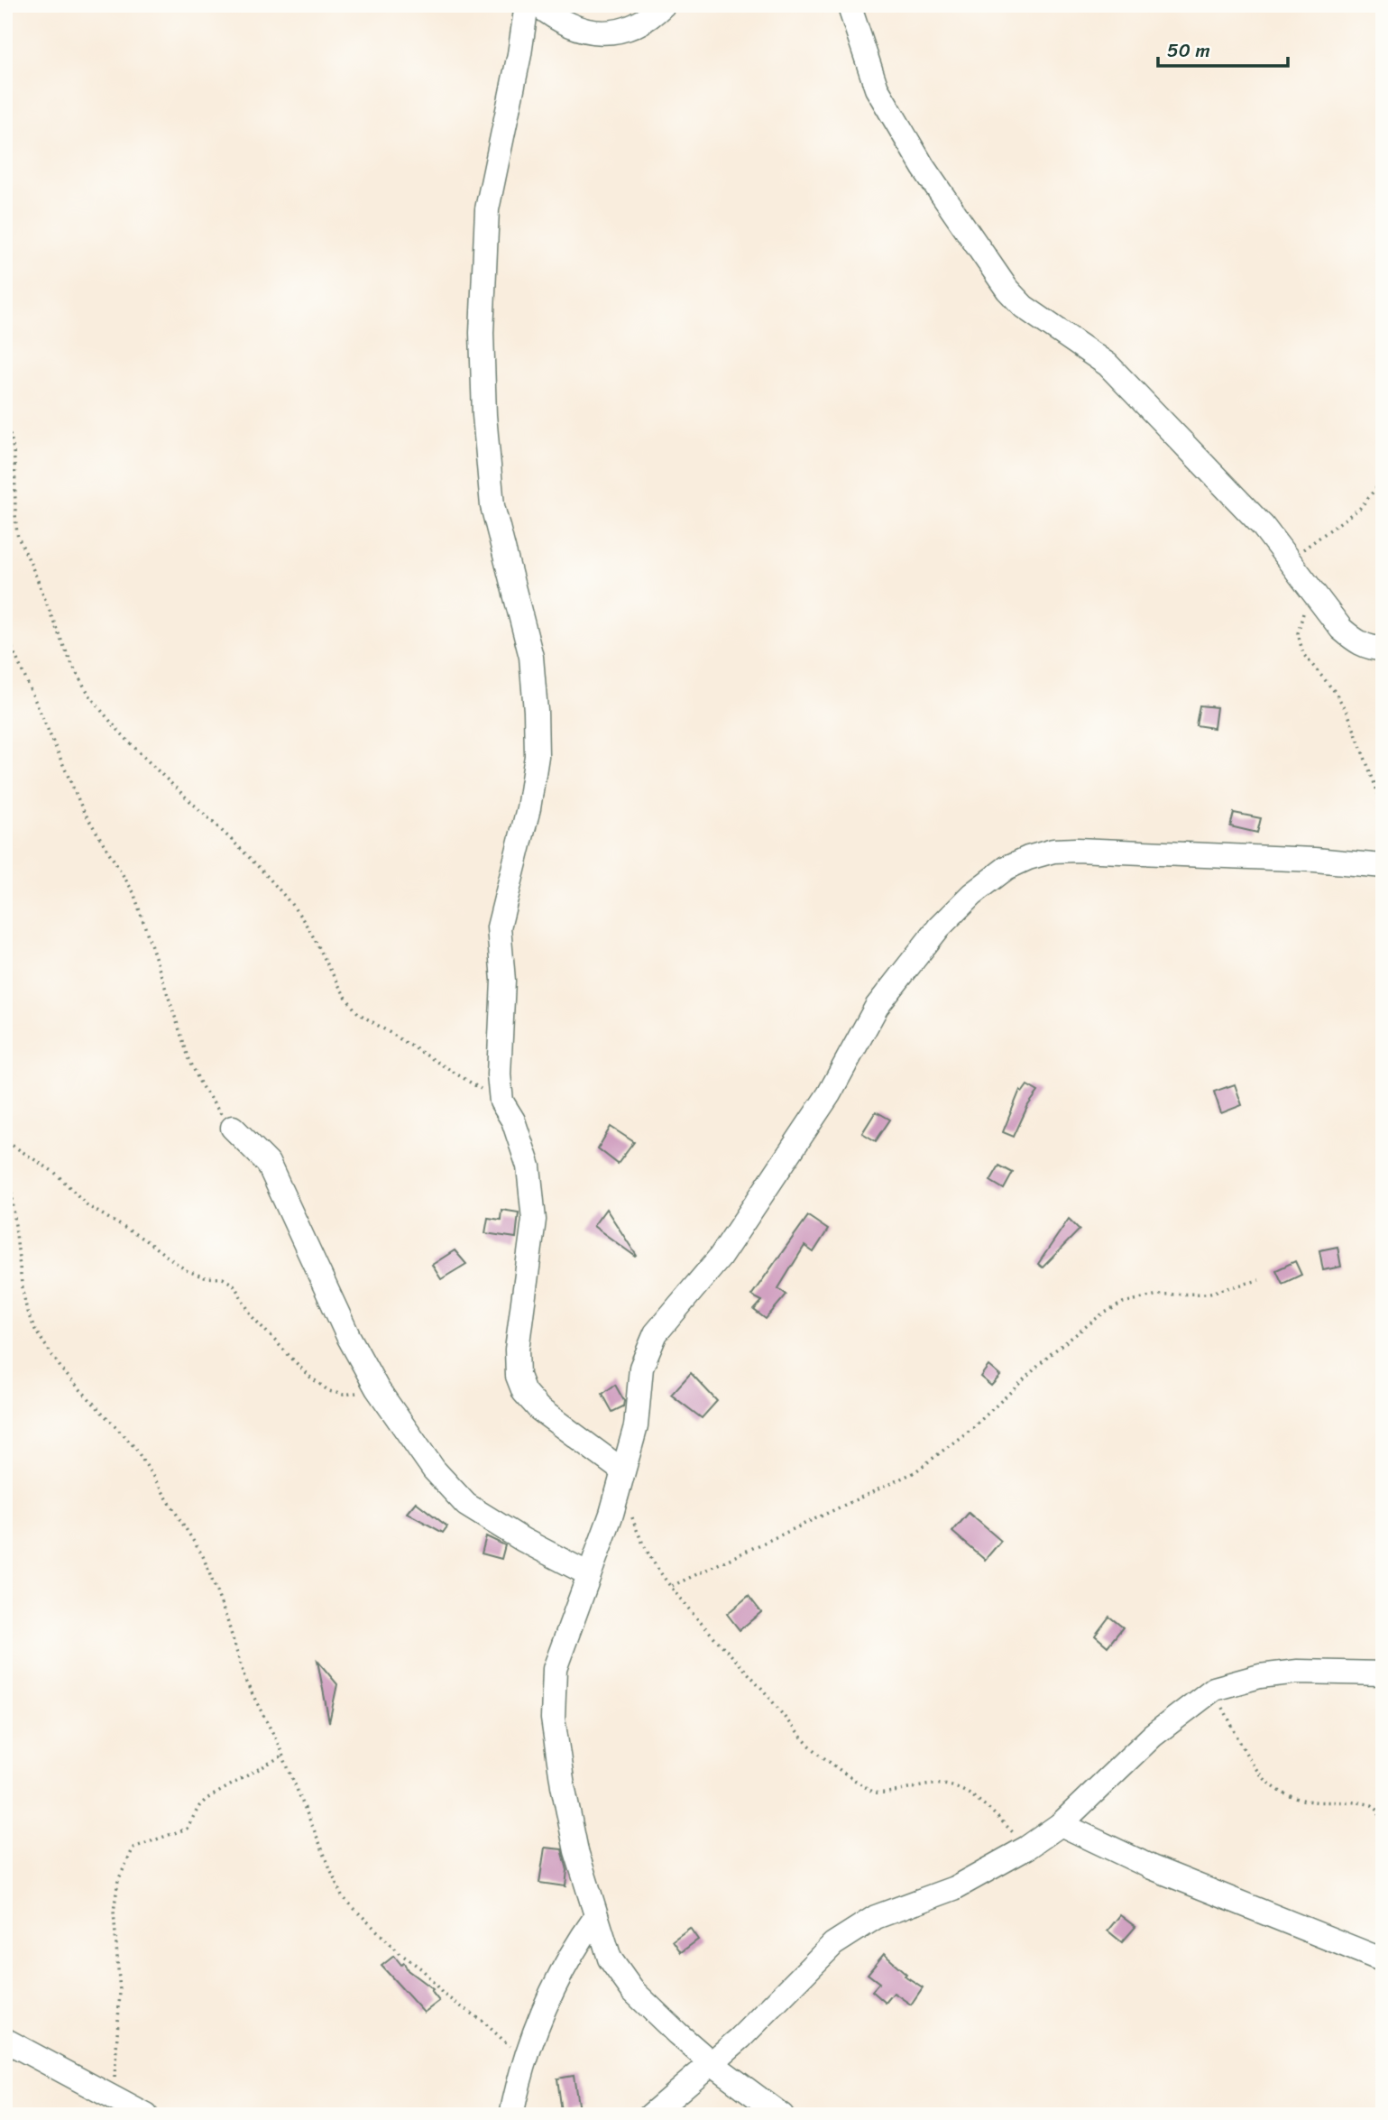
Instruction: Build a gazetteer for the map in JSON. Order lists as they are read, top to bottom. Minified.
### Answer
{"scale_bar":"50 m"}
